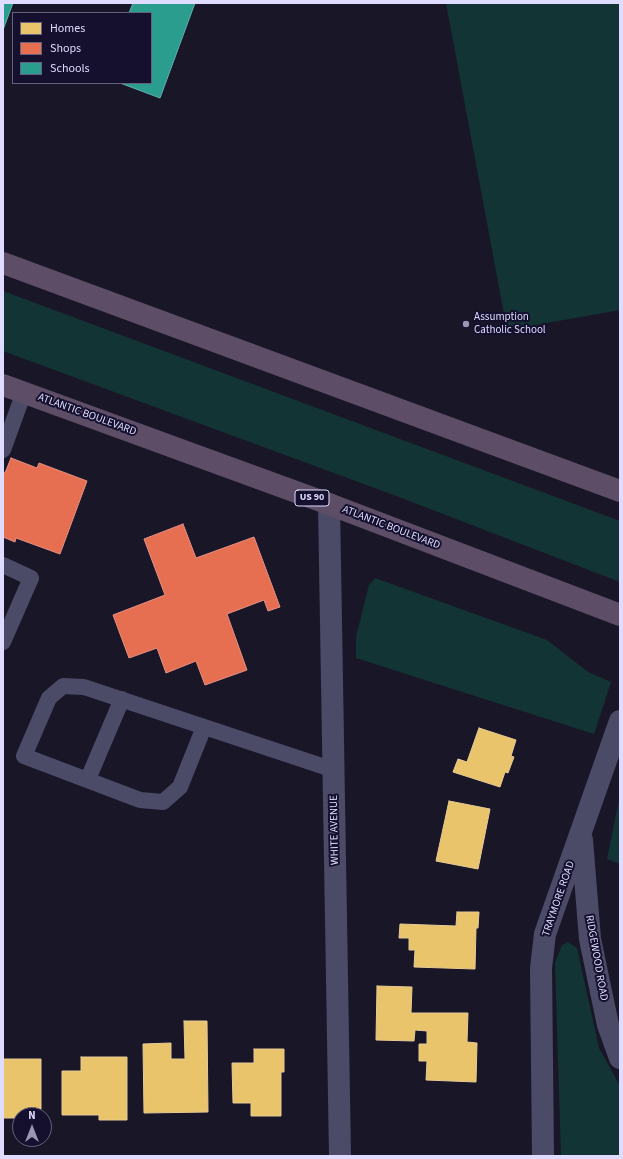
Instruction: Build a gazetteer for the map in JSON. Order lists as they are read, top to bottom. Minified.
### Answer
{"streets":{"highway":["ATLANTIC BOULEVARD","US 90"],"street":["WHITE AVENUE","TRAYMORE ROAD","RIDGEWOOD ROAD"]},"crossings":[["ATLANTIC BOULEVARD","WHITE AVENUE"],["TRAYMORE ROAD","RIDGEWOOD ROAD"]],"places":["Assumption Catholic School"],"legend":["Homes","Shops","Schools"],"north":"top"}
